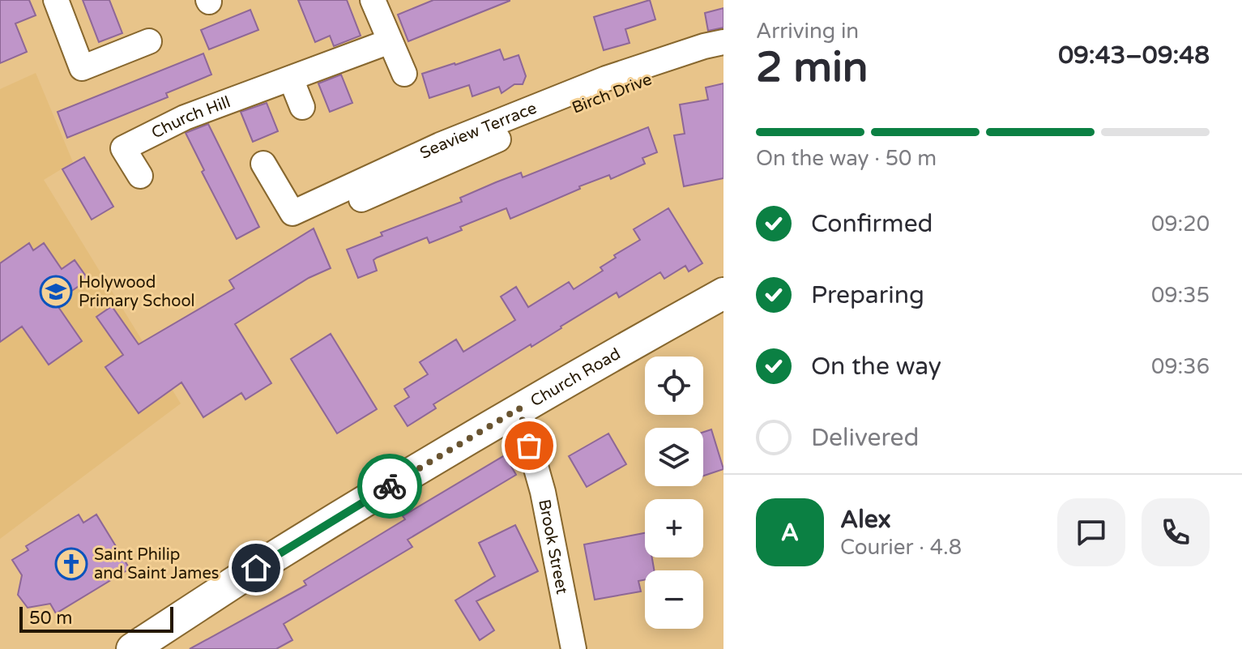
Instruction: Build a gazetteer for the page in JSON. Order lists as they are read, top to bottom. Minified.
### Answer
{"streets":{"street":["Birch Drive","Church Hill","Seaview Terrace","Church Road","Brook Street"]},"crossings":[["Church Road","Brook Street"]],"places":{"school or university":["Holywood Primary School"],"church":["Saint Philip and Saint James"]},"scale_bar":"50 m","page":{"heading":["2 min","Arriving in","09:43–09:48"],"panel":["Alex","Courier · 4.8"],"bar":"On the way · 50 m","list":[["Confirmed","09:20"],["Preparing","09:35"],["On the way","09:36"],"Delivered"],"map_buttons":["+","−"],"round":"A","scale":"50 m"}}
